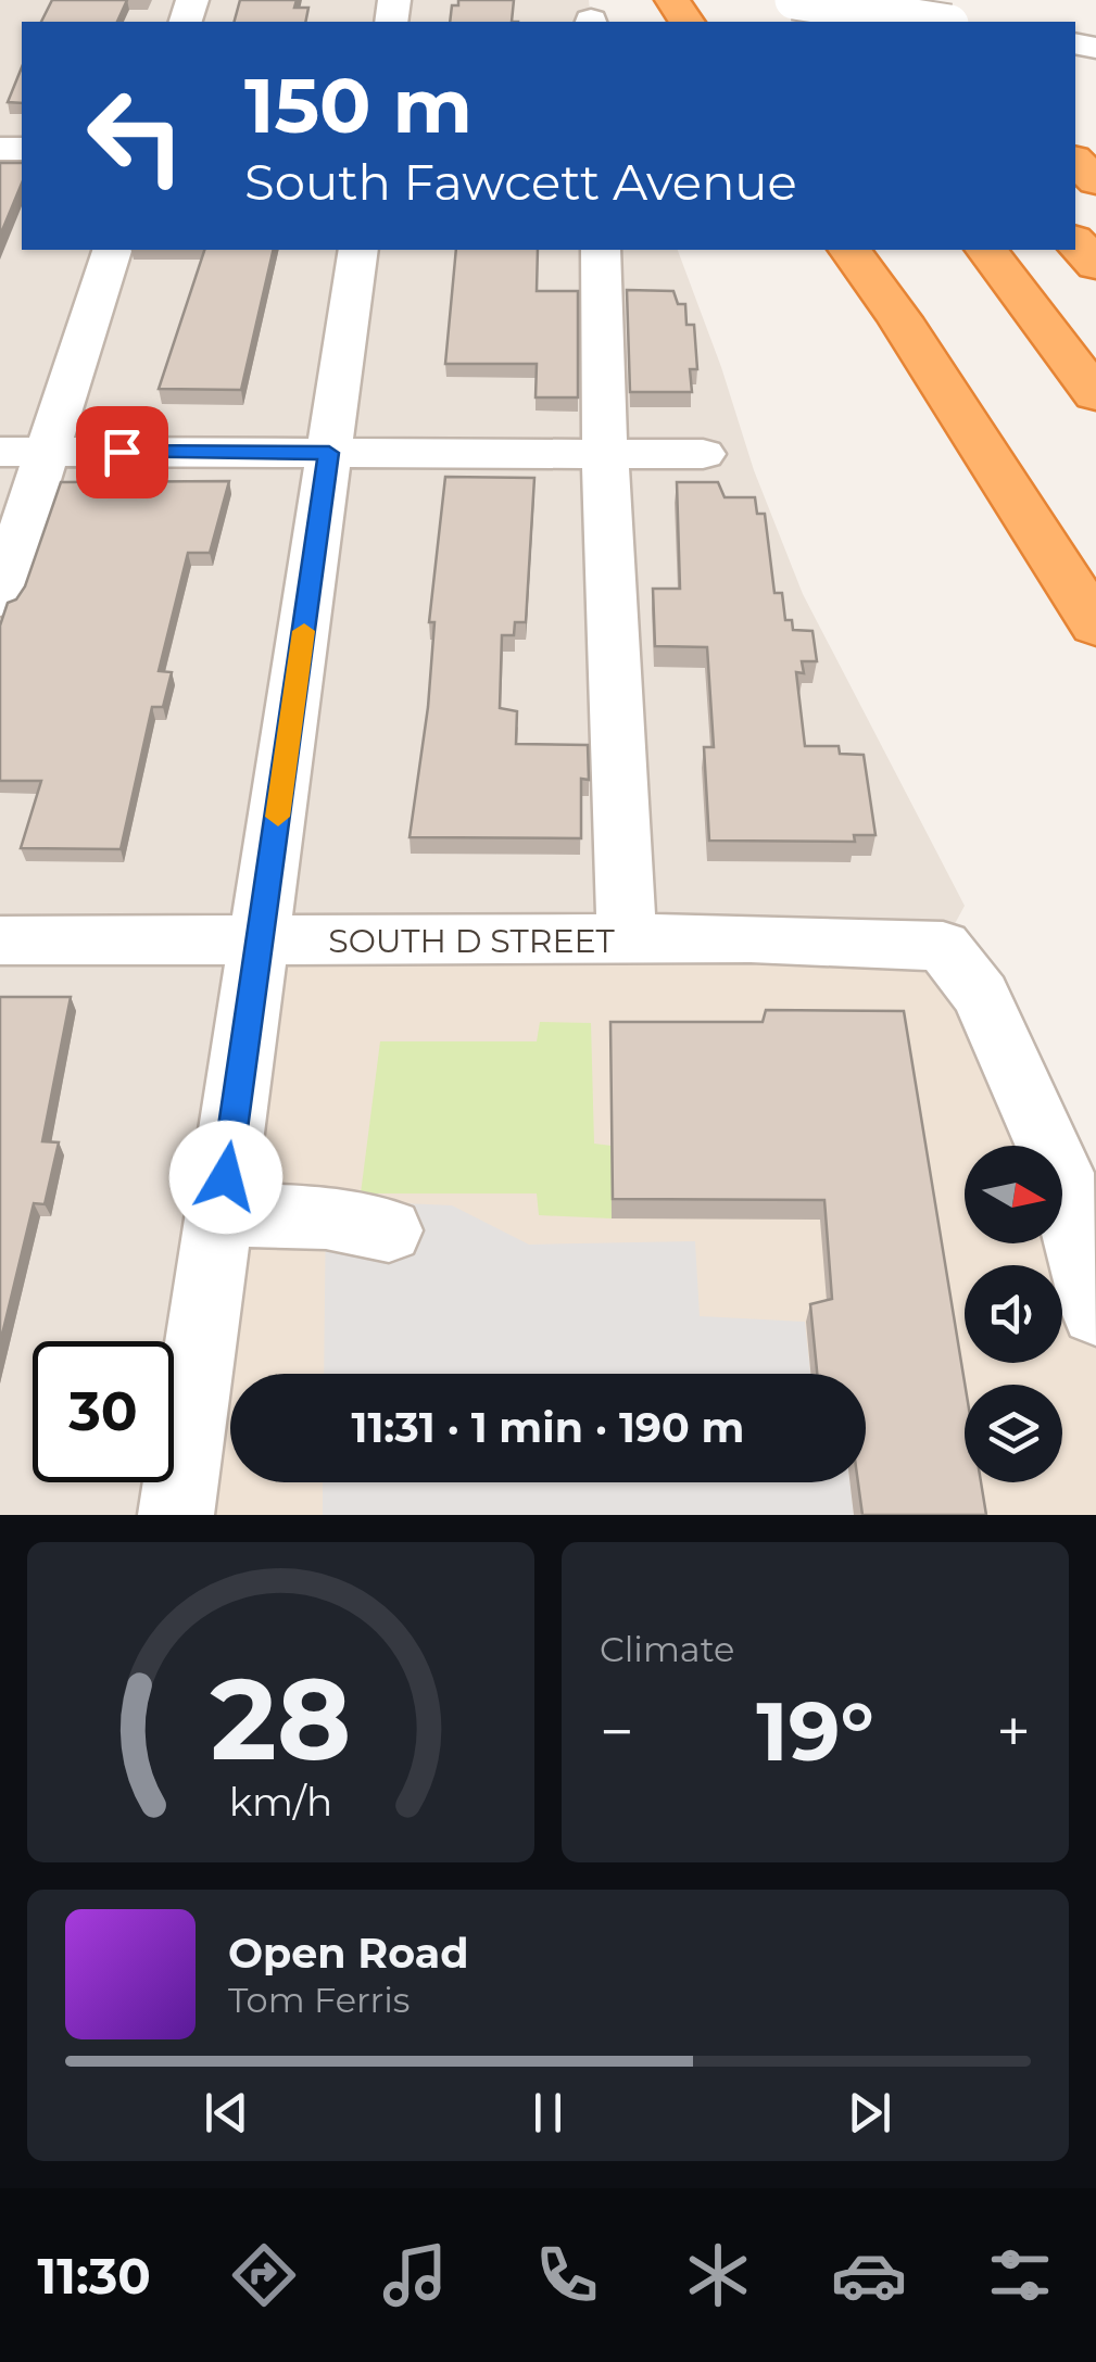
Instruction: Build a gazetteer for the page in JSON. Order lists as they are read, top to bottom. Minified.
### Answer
{"streets":{"street":["SOUTH D STREET"]},"north":"right","page":{"turn":["150 m","South Fawcett Avenue"],"limit":"30","trip":"11:31 · 1 min · 190 m","tile":"Climate","heat":["−","19°","+"],"song":["Open Road","Tom Ferris"],"tabs":"11:30","gauge":["28","km/h"]}}
